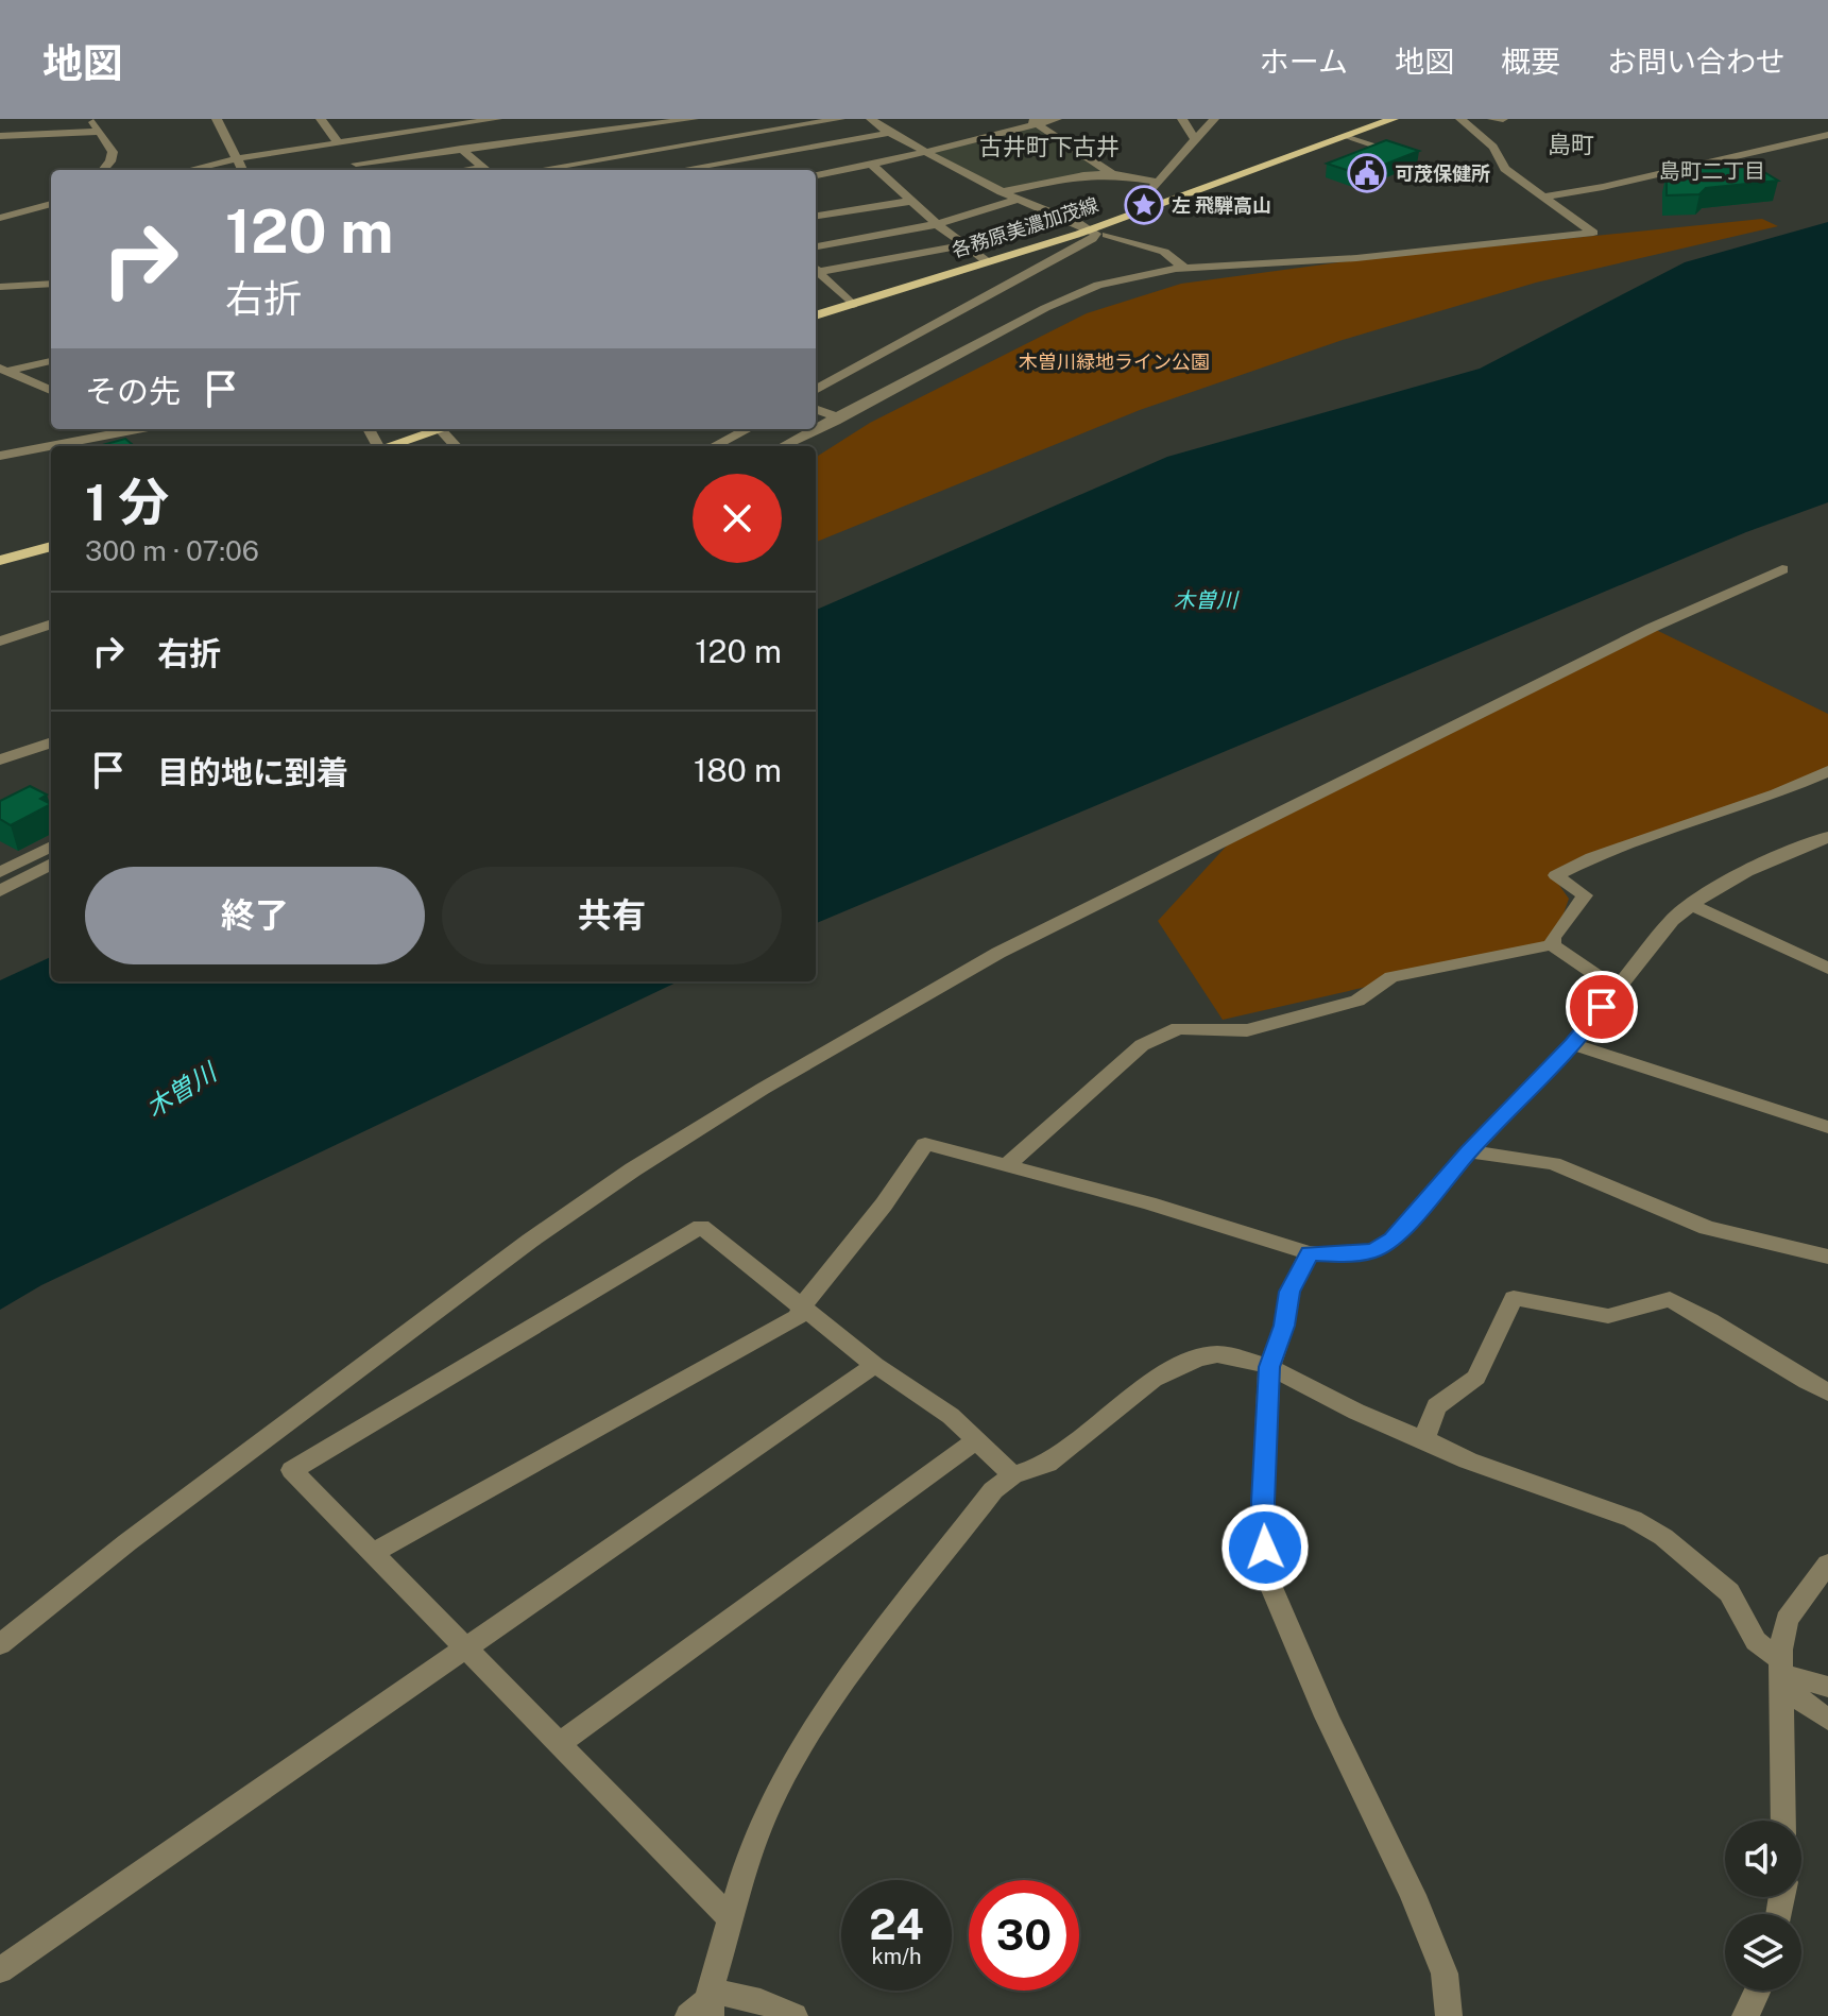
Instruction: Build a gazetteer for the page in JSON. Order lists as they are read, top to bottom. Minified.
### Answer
{"streets":{"main road":["各務原美濃加茂線"]},"districts":["島町","古井町下古井","島町二丁目"],"water":["木曽川"],"parks":["木曽川緑地ライン公園"],"places":{"public building":["可茂保健所"],"place":["左 飛騨高山"]},"page":{"header":"地図","nav":["ホーム","地図","概要","お問い合わせ"],"turn":["120 m","右折"],"then":"その先","heading":["1 分","300 m · 07:06"],"list":[{"name":"右折","value":"120 m"},{"name":"目的地に到着","value":"180 m"}],"buttons":["終了","共有"],"speed":"24 km/h","limit":"30"}}
